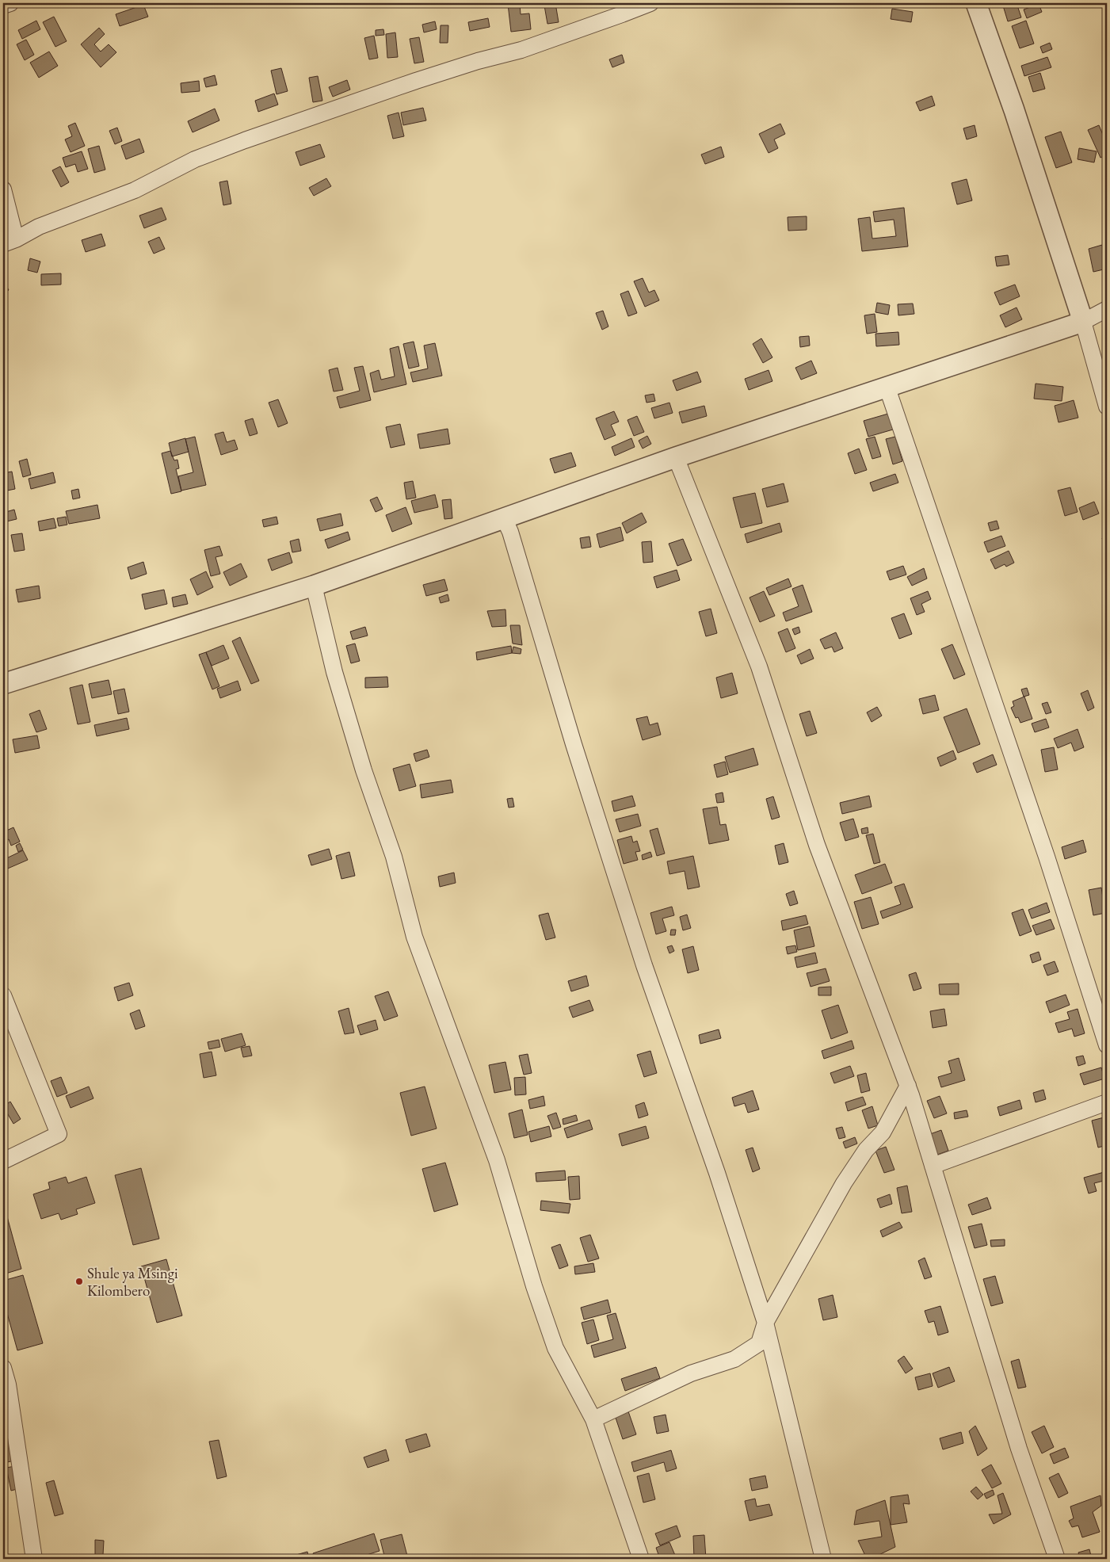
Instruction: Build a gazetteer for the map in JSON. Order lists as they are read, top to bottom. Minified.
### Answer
{"places":["Shule ya Msingi Kilombero"]}
